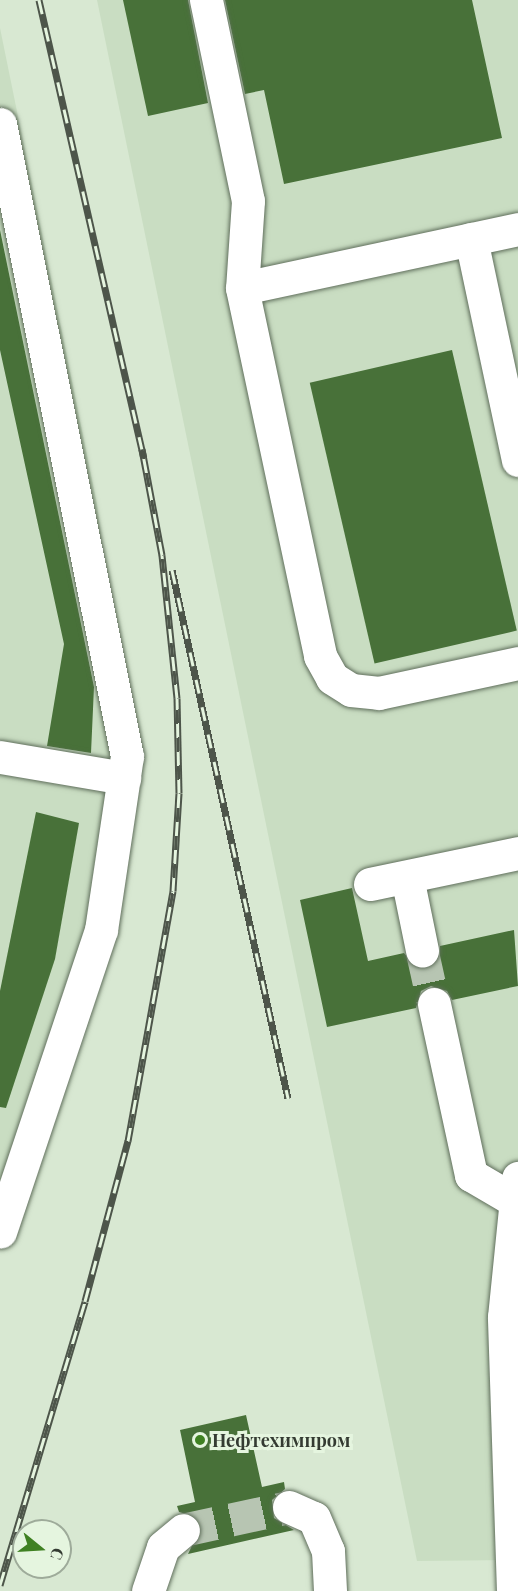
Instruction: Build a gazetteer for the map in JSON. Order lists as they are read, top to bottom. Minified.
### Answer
{"places":["Нефтехимпром"],"north":"right"}
